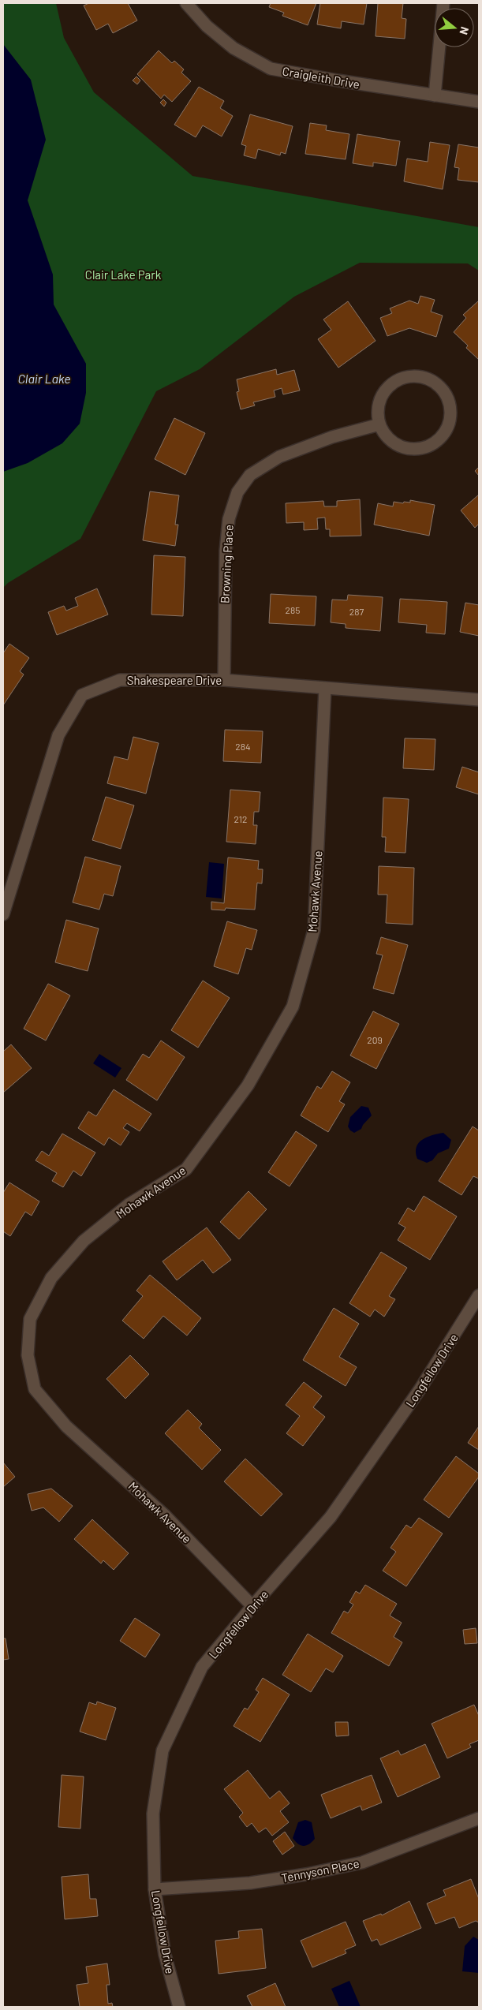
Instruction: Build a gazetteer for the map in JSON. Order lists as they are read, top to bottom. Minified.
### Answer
{"streets":{"street":["Craigleith Drive","Browning Place","Shakespeare Drive","Mohawk Avenue","Longfellow Drive","Tennyson Place"]},"crossings":[["Browning Place","Shakespeare Drive"],["Shakespeare Drive","Mohawk Avenue"],["Mohawk Avenue","Longfellow Drive"],["Longfellow Drive","Tennyson Place"]],"water":["Clair Lake"],"parks":["Clair Lake Park"],"house_numbers":["285","287","284","212","209"],"north":"right"}
